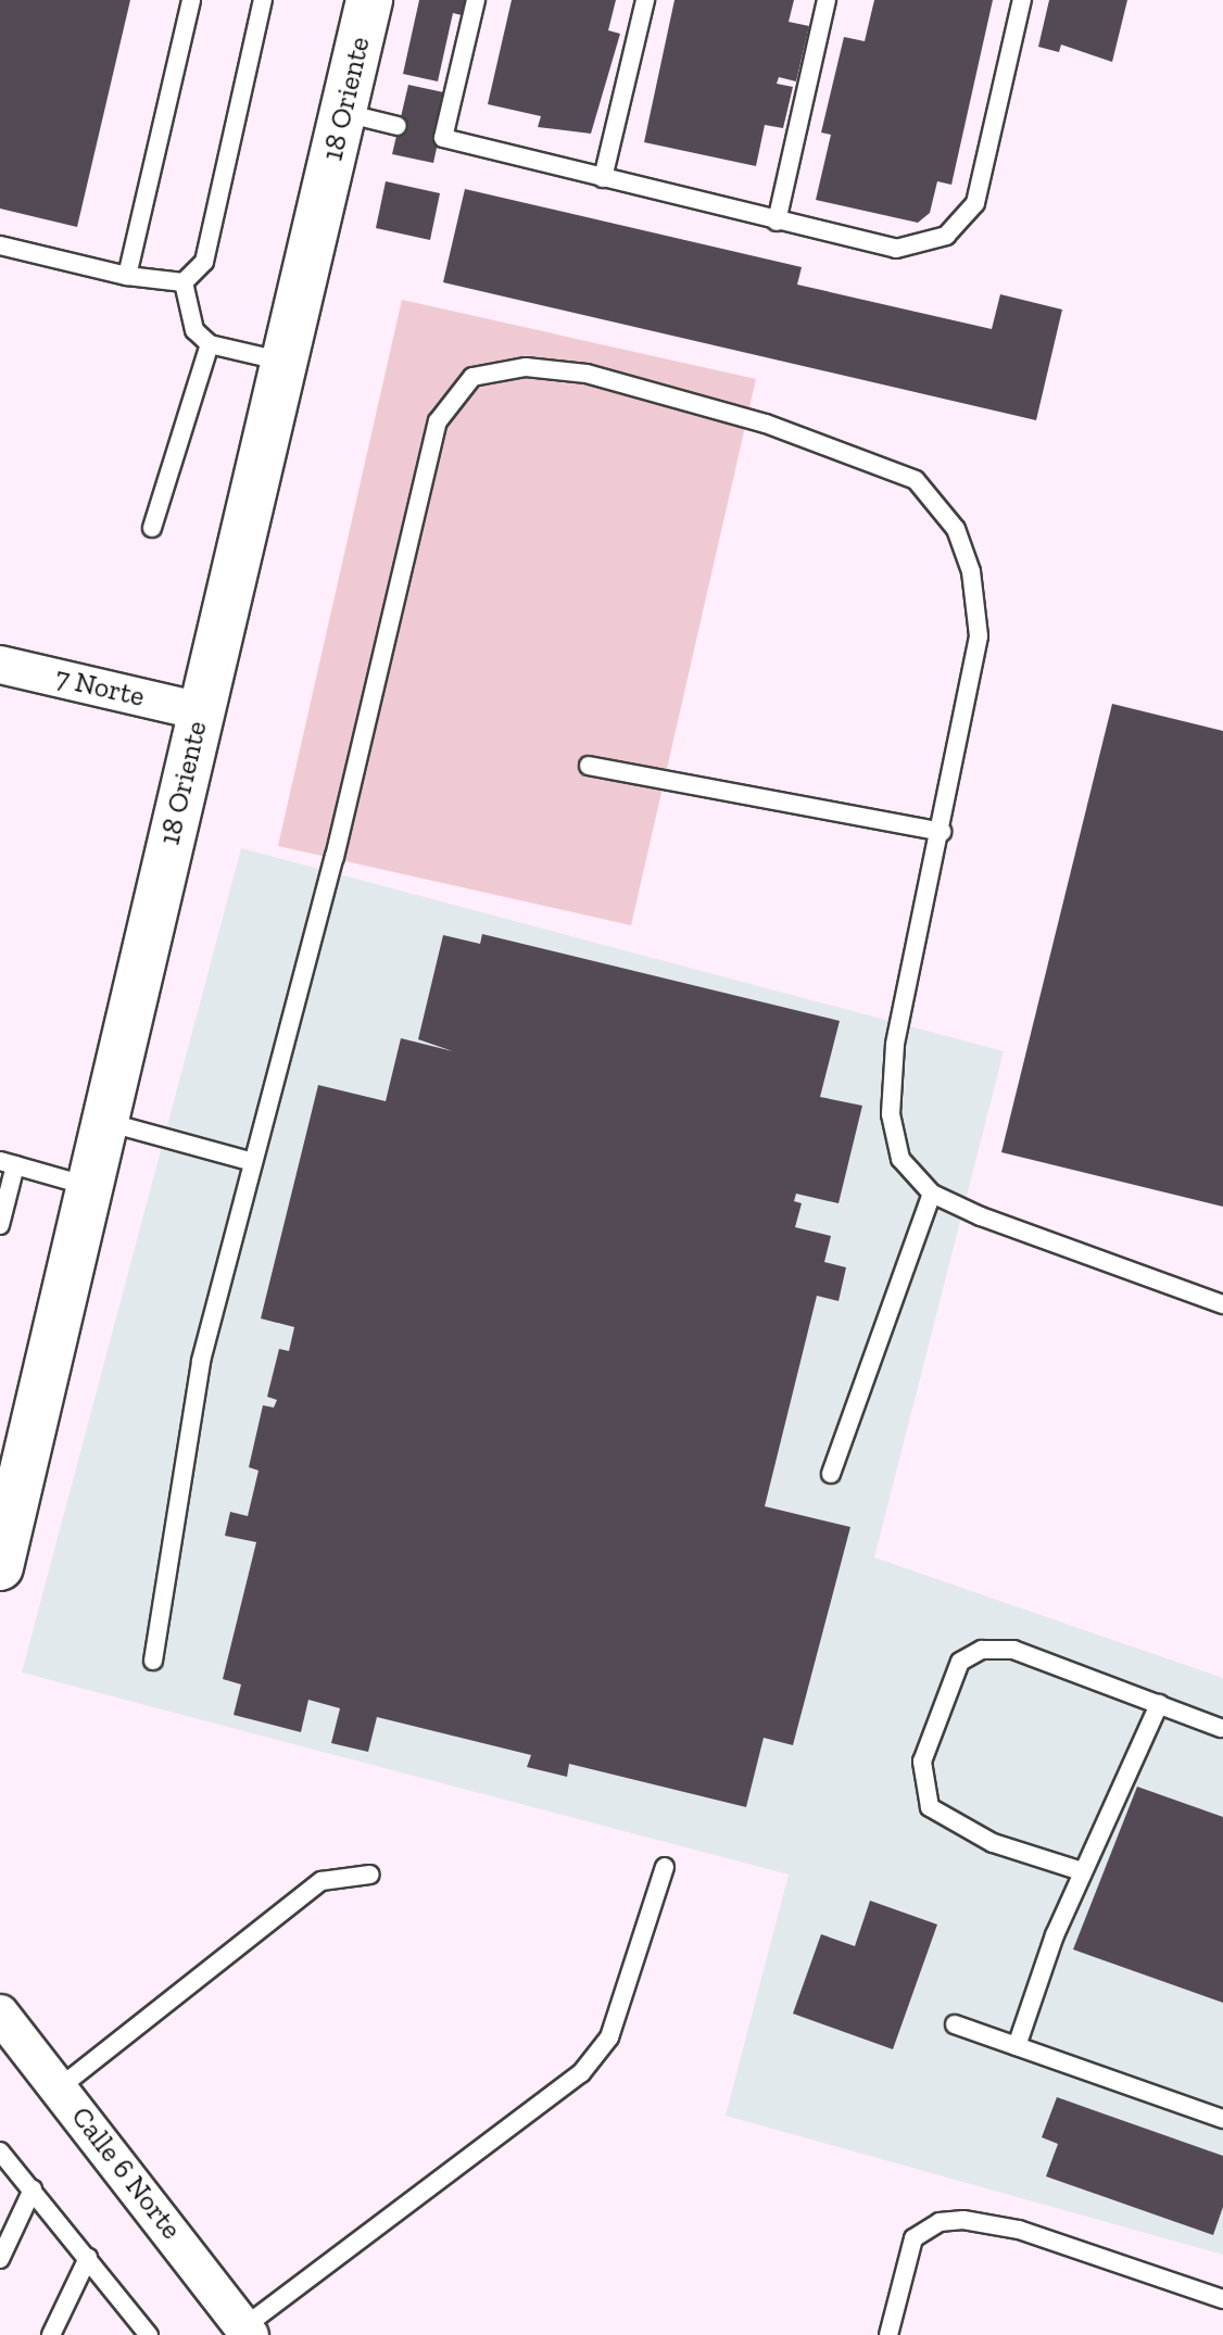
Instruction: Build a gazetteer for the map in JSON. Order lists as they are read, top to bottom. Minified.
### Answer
{"streets":{"street":["18 Oriente","7 Norte","Calle 6 Norte"]},"crossings":[["18 Oriente","7 Norte"]]}
